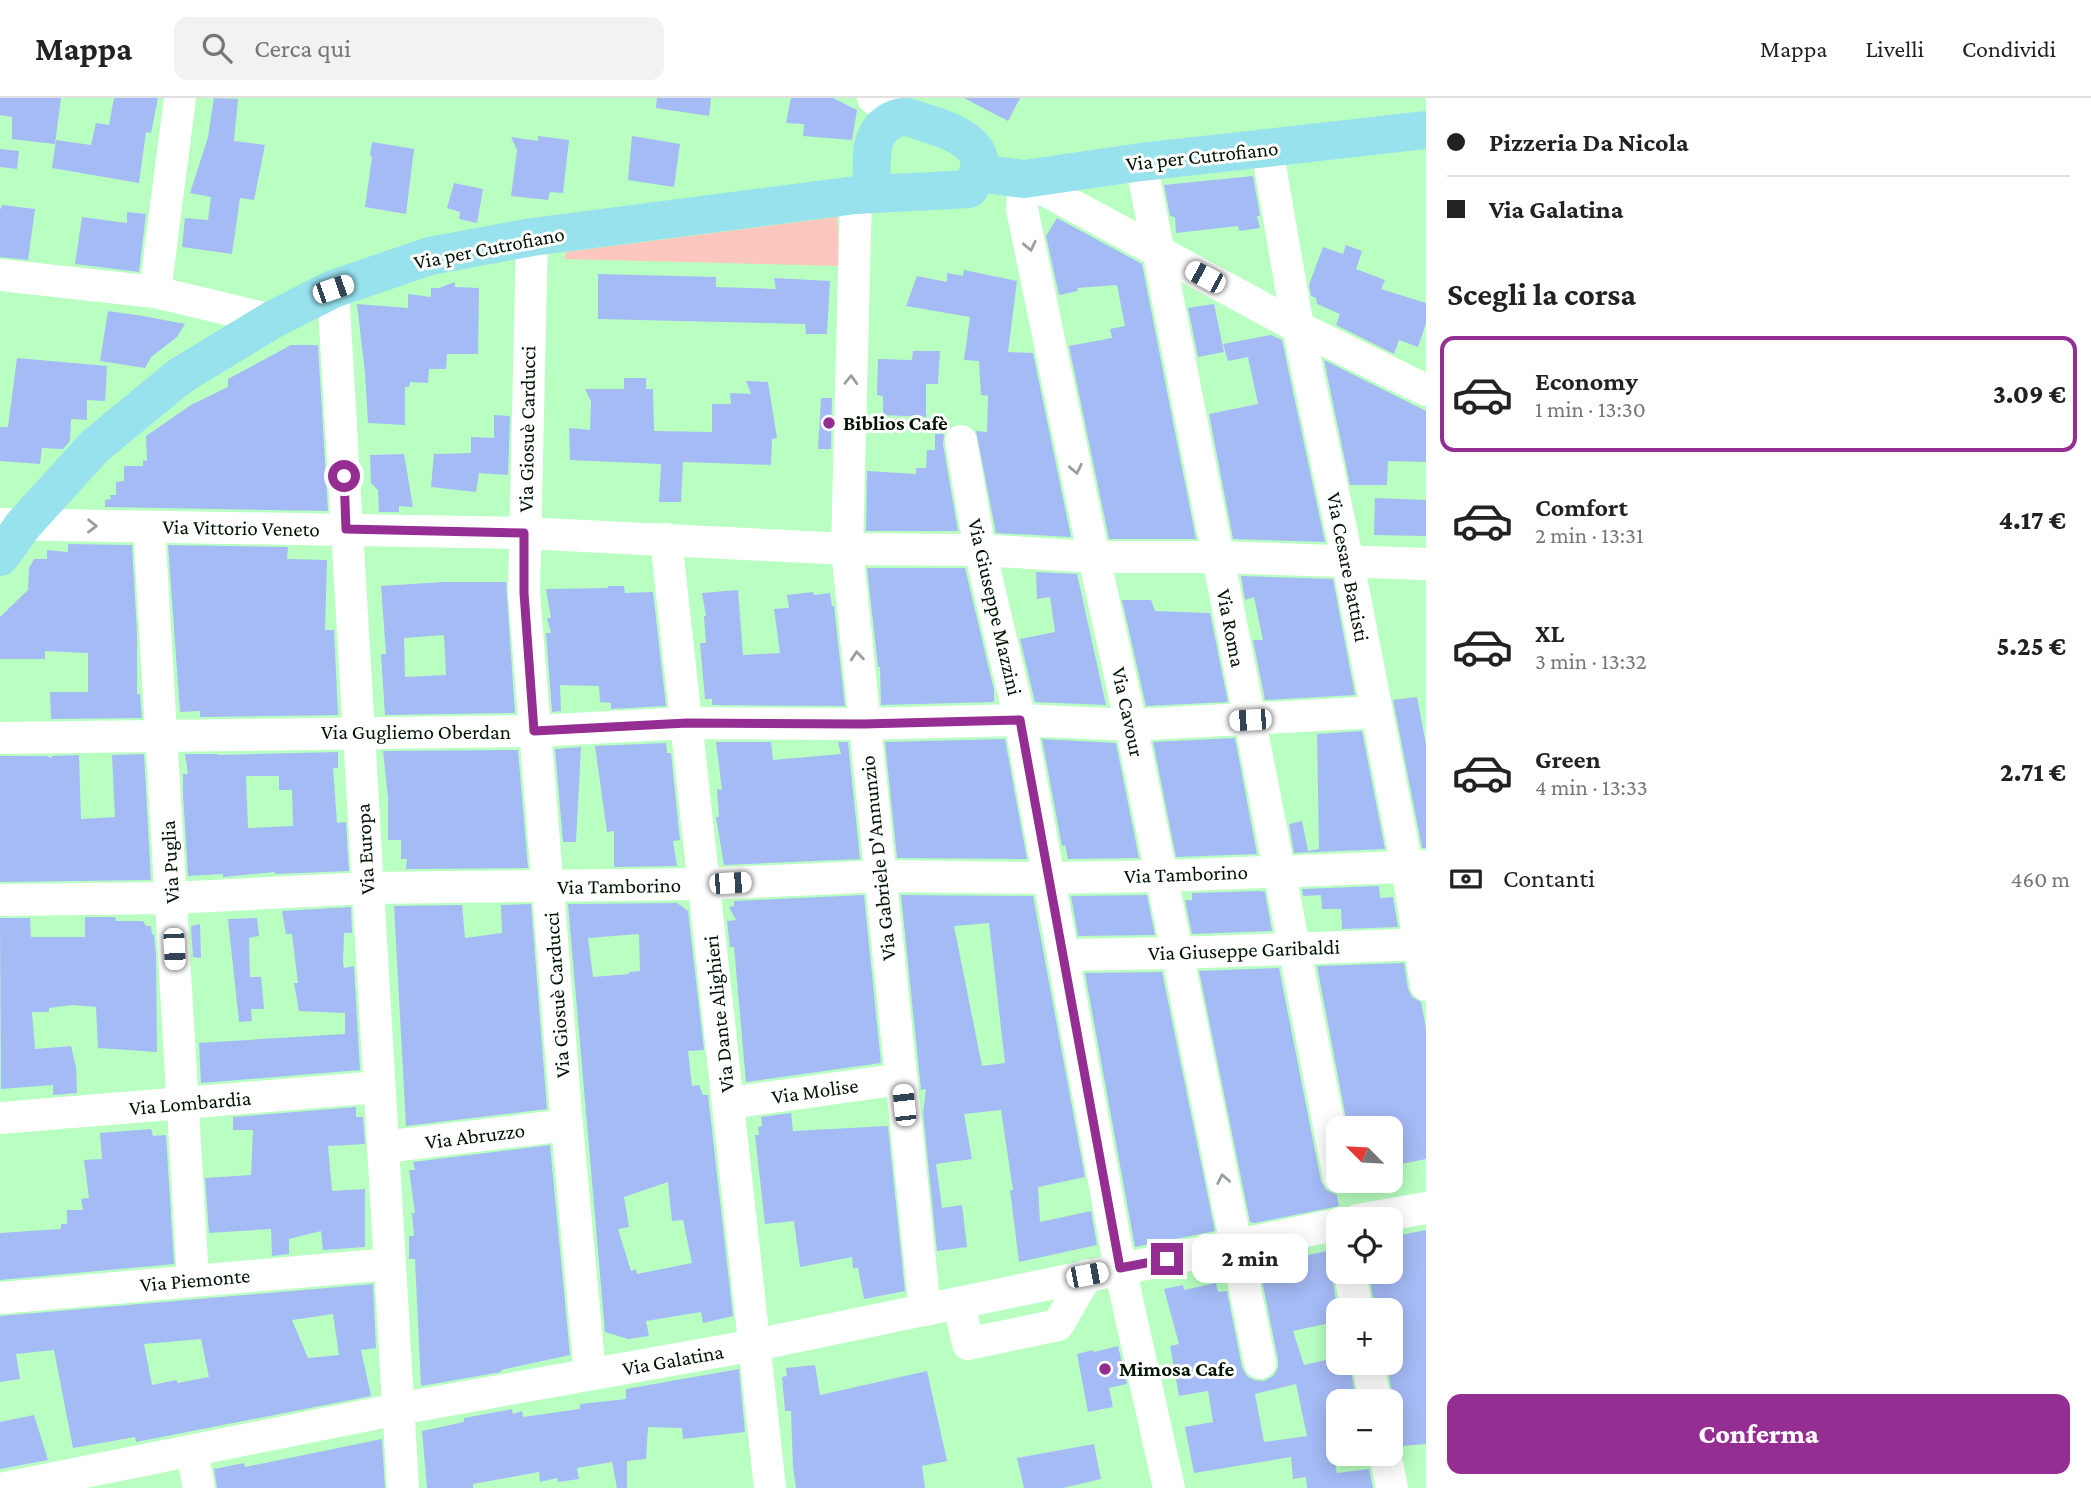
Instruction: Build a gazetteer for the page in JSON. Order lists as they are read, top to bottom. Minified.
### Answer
{"streets":{"main road":["Via per Cutrofiano"],"street":["Via Giosuè Carducci","Via Vittorio Veneto","Via Cesare Battisti","Via Giuseppe Mazzini","Via Roma","Via Cavour","Via Gugliemo Oberdan","Via Europa","Via Gabriele D'Annunzio","Via Puglia","Via Tamborino","Via Giuseppe Garibaldi","Via Dante Alighieri","Via Molise","Via Lombardia","Via Abruzzo","Via Piemonte","Via Galatina"]},"crossings":[["Via per Cutrofiano","Via Giosuè Carducci"],["Via per Cutrofiano","Via Vittorio Veneto"],["Via per Cutrofiano","Via Cesare Battisti"],["Via per Cutrofiano","Via Roma"],["Via per Cutrofiano","Via Cavour"],["Via per Cutrofiano","Via Europa"],["Via per Cutrofiano","Via Gabriele D'Annunzio"],["Via Giosuè Carducci","Via Vittorio Veneto"],["Via Giosuè Carducci","Via Gugliemo Oberdan"],["Via Giosuè Carducci","Via Tamborino"],["Via Giosuè Carducci","Via Abruzzo"],["Via Giosuè Carducci","Via Galatina"],["Via Vittorio Veneto","Via Cesare Battisti"],["Via Vittorio Veneto","Via Giuseppe Mazzini"],["Via Vittorio Veneto","Via Roma"],["Via Vittorio Veneto","Via Cavour"],["Via Vittorio Veneto","Via Europa"],["Via Vittorio Veneto","Via Gabriele D'Annunzio"],["Via Vittorio Veneto","Via Puglia"],["Via Vittorio Veneto","Via Dante Alighieri"],["Via Cesare Battisti","Via Gugliemo Oberdan"],["Via Cesare Battisti","Via Tamborino"],["Via Cesare Battisti","Via Giuseppe Garibaldi"],["Via Giuseppe Mazzini","Via Gugliemo Oberdan"],["Via Giuseppe Mazzini","Via Tamborino"],["Via Giuseppe Mazzini","Via Giuseppe Garibaldi"],["Via Giuseppe Mazzini","Via Galatina"],["Via Roma","Via Gugliemo Oberdan"],["Via Roma","Via Tamborino"],["Via Roma","Via Giuseppe Garibaldi"],["Via Cavour","Via Gugliemo Oberdan"],["Via Cavour","Via Tamborino"],["Via Cavour","Via Giuseppe Garibaldi"],["Via Cavour","Via Galatina"],["Via Gugliemo Oberdan","Via Europa"],["Via Gugliemo Oberdan","Via Gabriele D'Annunzio"],["Via Gugliemo Oberdan","Via Puglia"],["Via Gugliemo Oberdan","Via Dante Alighieri"],["Via Europa","Via Tamborino"],["Via Europa","Via Lombardia"],["Via Europa","Via Abruzzo"],["Via Europa","Via Piemonte"],["Via Europa","Via Galatina"],["Via Gabriele D'Annunzio","Via Tamborino"],["Via Gabriele D'Annunzio","Via Molise"],["Via Gabriele D'Annunzio","Via Galatina"],["Via Puglia","Via Tamborino"],["Via Puglia","Via Lombardia"],["Via Puglia","Via Piemonte"],["Via Tamborino","Via Dante Alighieri"],["Via Dante Alighieri","Via Molise"],["Via Dante Alighieri","Via Galatina"]],"one_way":["Via Gabriele D'Annunzio"],"places":["Biblios Cafè","Mimosa Cafe"],"north":"top left","page":{"header":"Mappa","search":"Cerca qui","nav":["Mappa","Livelli","Condividi"],"banner":["Pizzeria Da Nicola","Via Galatina"],"heading":"Scegli la corsa","list":[{"name":"Economy","note":"1 min · 13:30","value":"3.09 €"},{"name":"Comfort","note":"2 min · 13:31","value":"4.17 €"},{"name":"XL","note":"3 min · 13:32","value":"5.25 €"},{"name":"Green","note":"4 min · 13:33","value":"2.71 €"}],"pay":["Contanti","460 m"],"map_buttons":["+","−"],"bubble":"2 min","buttons":"Conferma"}}
